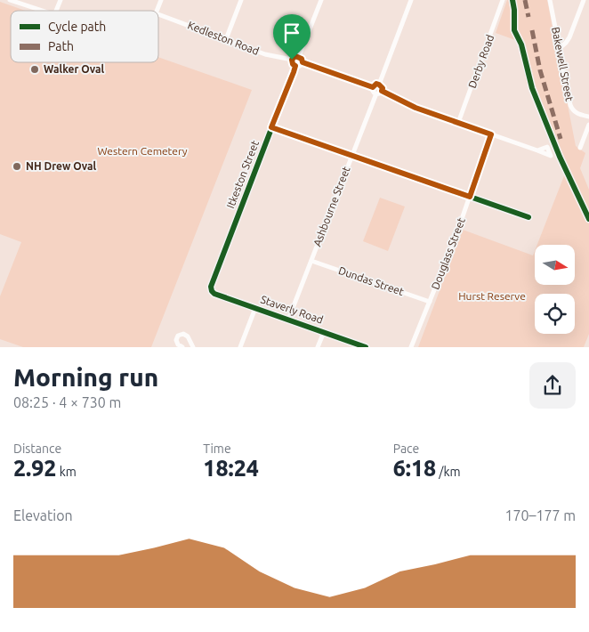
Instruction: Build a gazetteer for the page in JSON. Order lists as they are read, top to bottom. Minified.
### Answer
{"streets":{"street":["Kedleston Road","Derby Road","Bakewell Street","Itkeston Street","Ashbourne Street","Douglass Street","Dundas Street","Staverly Road"]},"crossings":[["Kedleston Road","Itkeston Street"],["Itkeston Street","Staverly Road"],["Ashbourne Street","Dundas Street"],["Ashbourne Street","Staverly Road"],["Douglass Street","Dundas Street"]],"parks":["Western Cemetery","Hurst Reserve"],"places":["Walker Oval","NH Drew Oval"],"legend":["Cycle path","Path"],"north":"right","page":{"heading":["Morning run","08:25 · 4 × 730 m"],"stats":[["Distance","2.92 km"],["Time","18:24"],["Pace","6:18 /km"]],"chart":["Elevation","170–177 m"]}}
